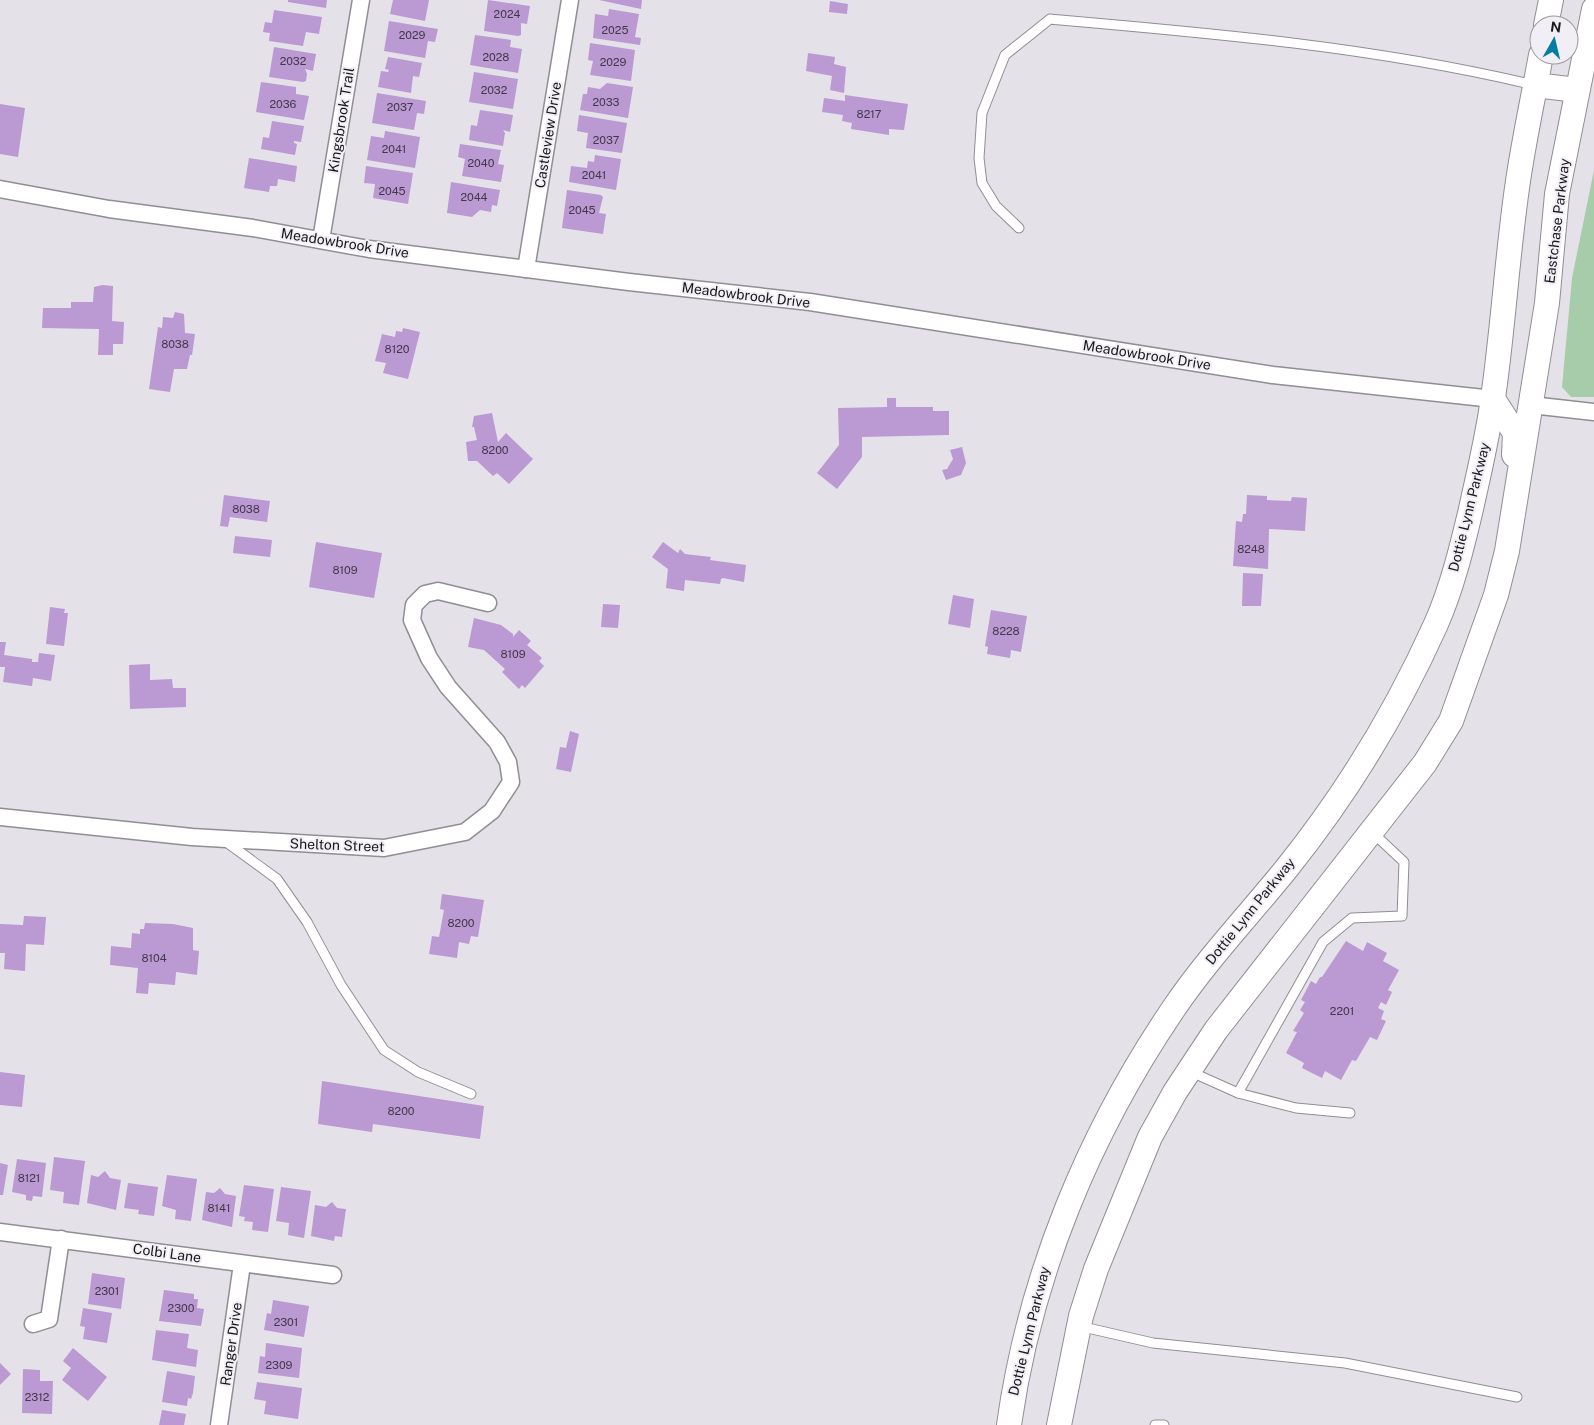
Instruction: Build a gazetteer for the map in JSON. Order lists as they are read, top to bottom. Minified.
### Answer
{"streets":{"main road":["Eastchase Parkway","Dottie Lynn Parkway"],"street":["Kingsbrook Trail","Castleview Drive","Meadowbrook Drive","Shelton Street","Colbi Lane","Ranger Drive"]},"crossings":[["Kingsbrook Trail","Meadowbrook Drive"],["Castleview Drive","Meadowbrook Drive"],["Meadowbrook Drive","Dottie Lynn Parkway"],["Colbi Lane","Ranger Drive"]],"house_numbers":["2024","2025","2029","2028","2032","2029","2032","2033","2036","2037","8217","2037","2041","2040","2041","2045","2044","2045","8038","8120","8200","8038","8248","8109","8228","8109","8200","8104","2201","8200","8121","8141","2301","2300","2301","2309","2312"],"north":"top"}
